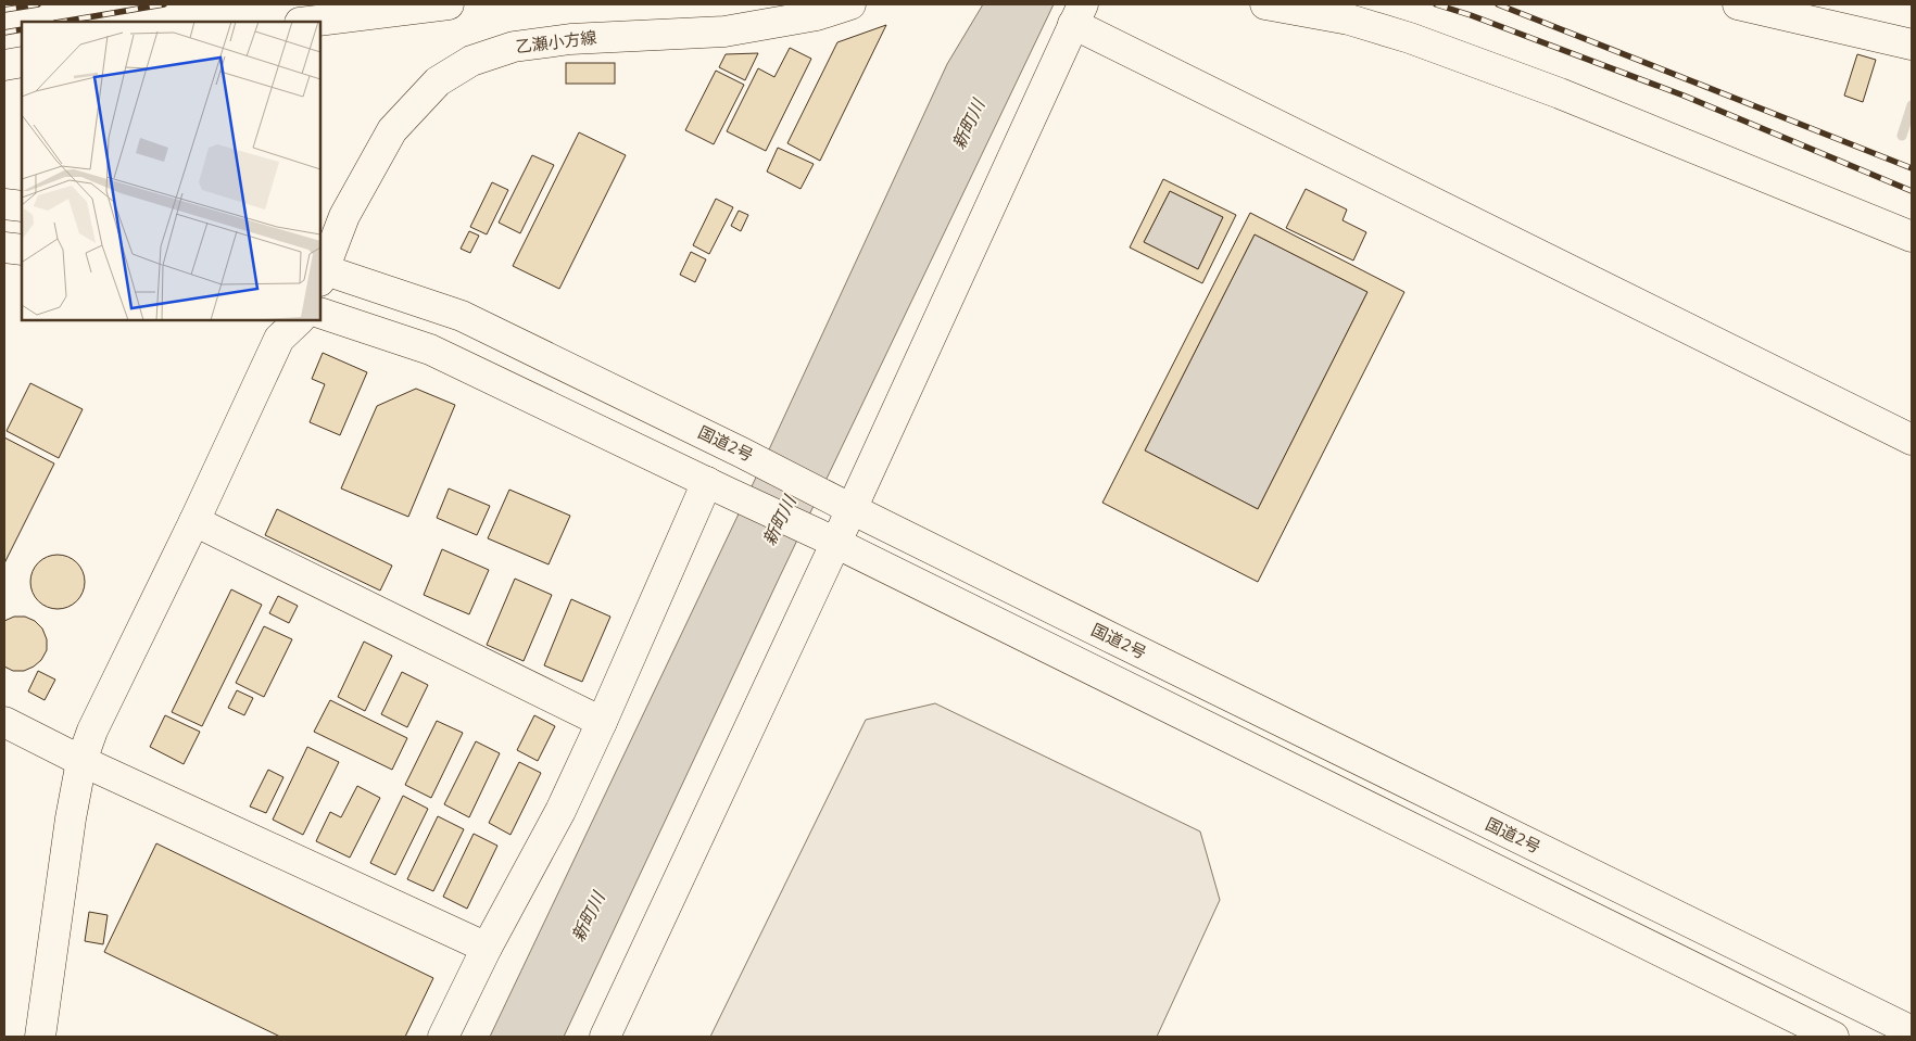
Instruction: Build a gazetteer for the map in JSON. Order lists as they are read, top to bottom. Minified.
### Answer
{"streets":{"main road":["乙瀬小方線","国道2号"]},"crossings":[["乙瀬小方線","国道2号"]],"water":["新町川"]}
